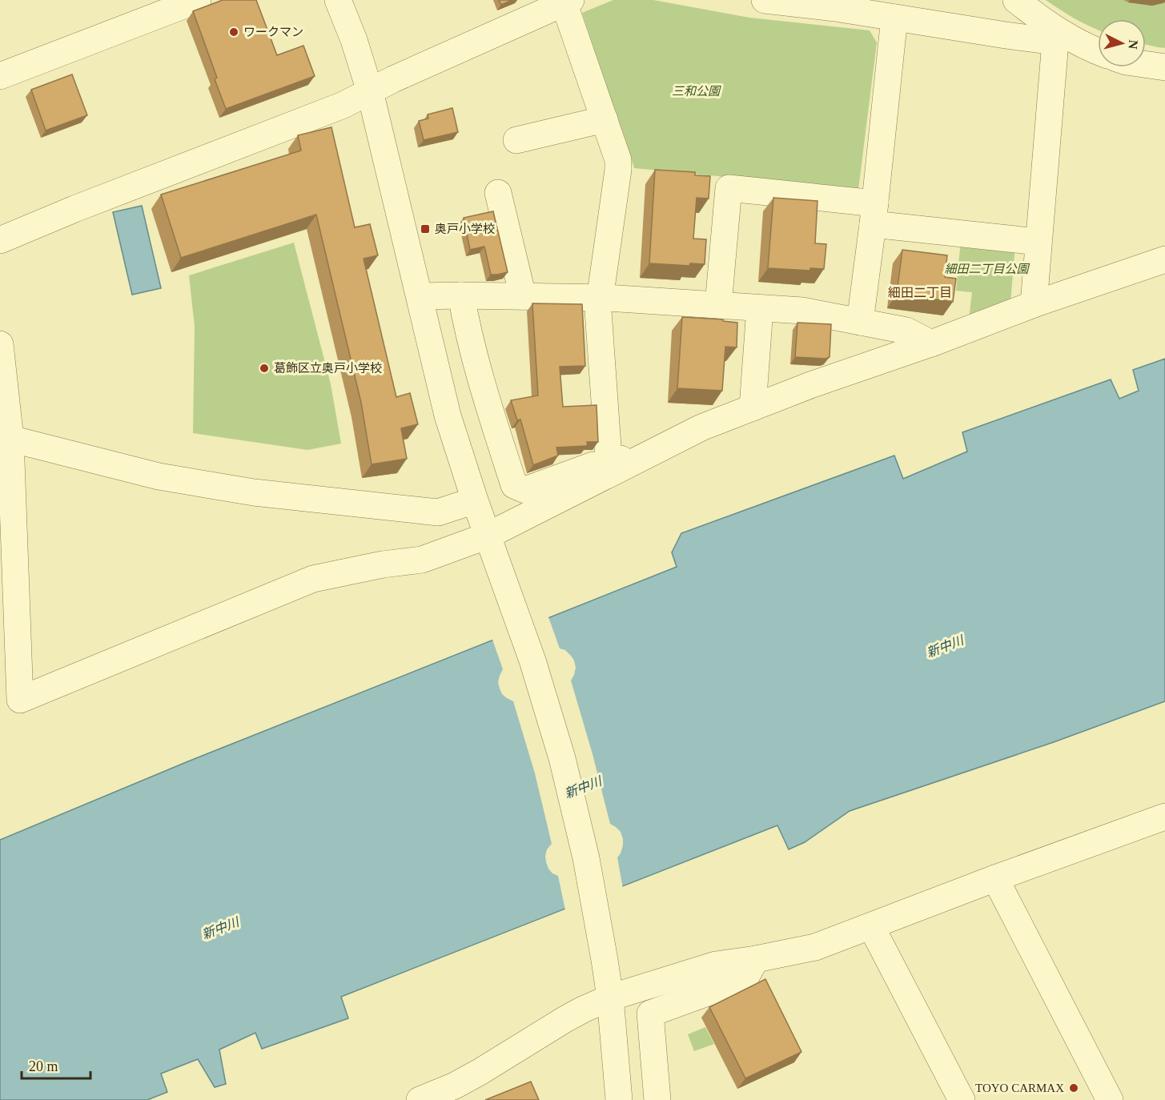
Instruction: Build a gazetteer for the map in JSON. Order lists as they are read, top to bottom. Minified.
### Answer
{"districts":["細田二丁目"],"water":["新中川"],"parks":["三和公園","細田二丁目公園"],"places":{"other":["ワークマン","葛飾区立奥戸小学校","TOYO CARMAX"],"transit":["奥戸小学校"]},"scale_bar":"20 m","north":"right"}
